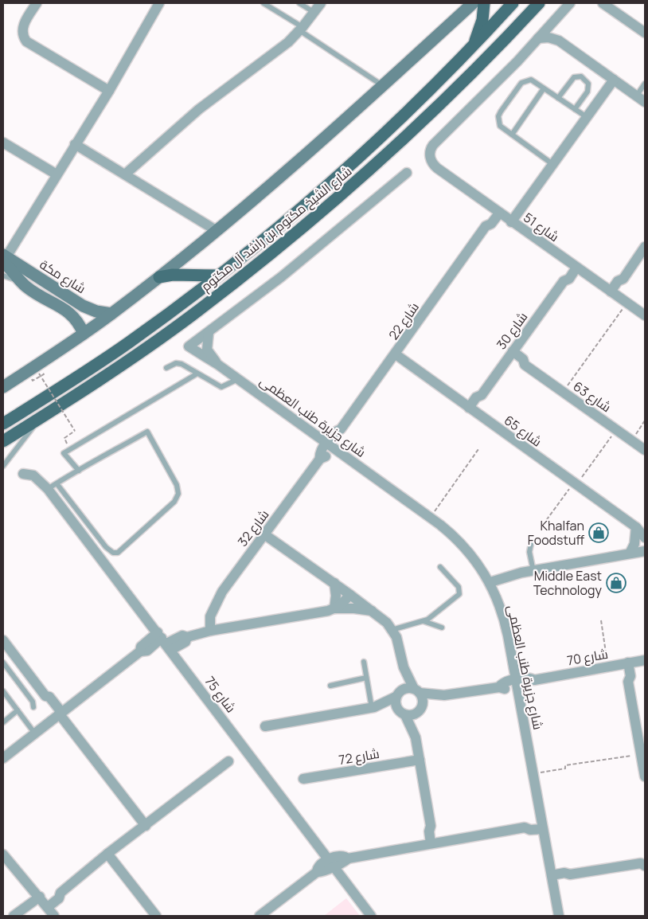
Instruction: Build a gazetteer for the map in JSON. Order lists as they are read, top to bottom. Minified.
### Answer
{"streets":{"main road":["شارع الشيخ مكتوم بن راشد آل مكتوم"],"street":["شارع 51","شارع مكة","شارع 22","شارع 30","شارع 63","شارع جزيرة طنب العظمى","شارع 65","شارع 32","شارع 70","شارع 75","شارع 72"]},"crossings":[["شارع 51","شارع 22"],["شارع 51","شارع 30"],["شارع 22","شارع جزيرة طنب العظمى"],["شارع 22","شارع 65"],["شارع 22","شارع 32"],["شارع 30","شارع 63"],["شارع 30","شارع 65"],["شارع جزيرة طنب العظمى","شارع 32"],["شارع جزيرة طنب العظمى","شارع 70"]],"places":{"shop":["Khalfan Foodstuff","Middle East Technology"]}}
